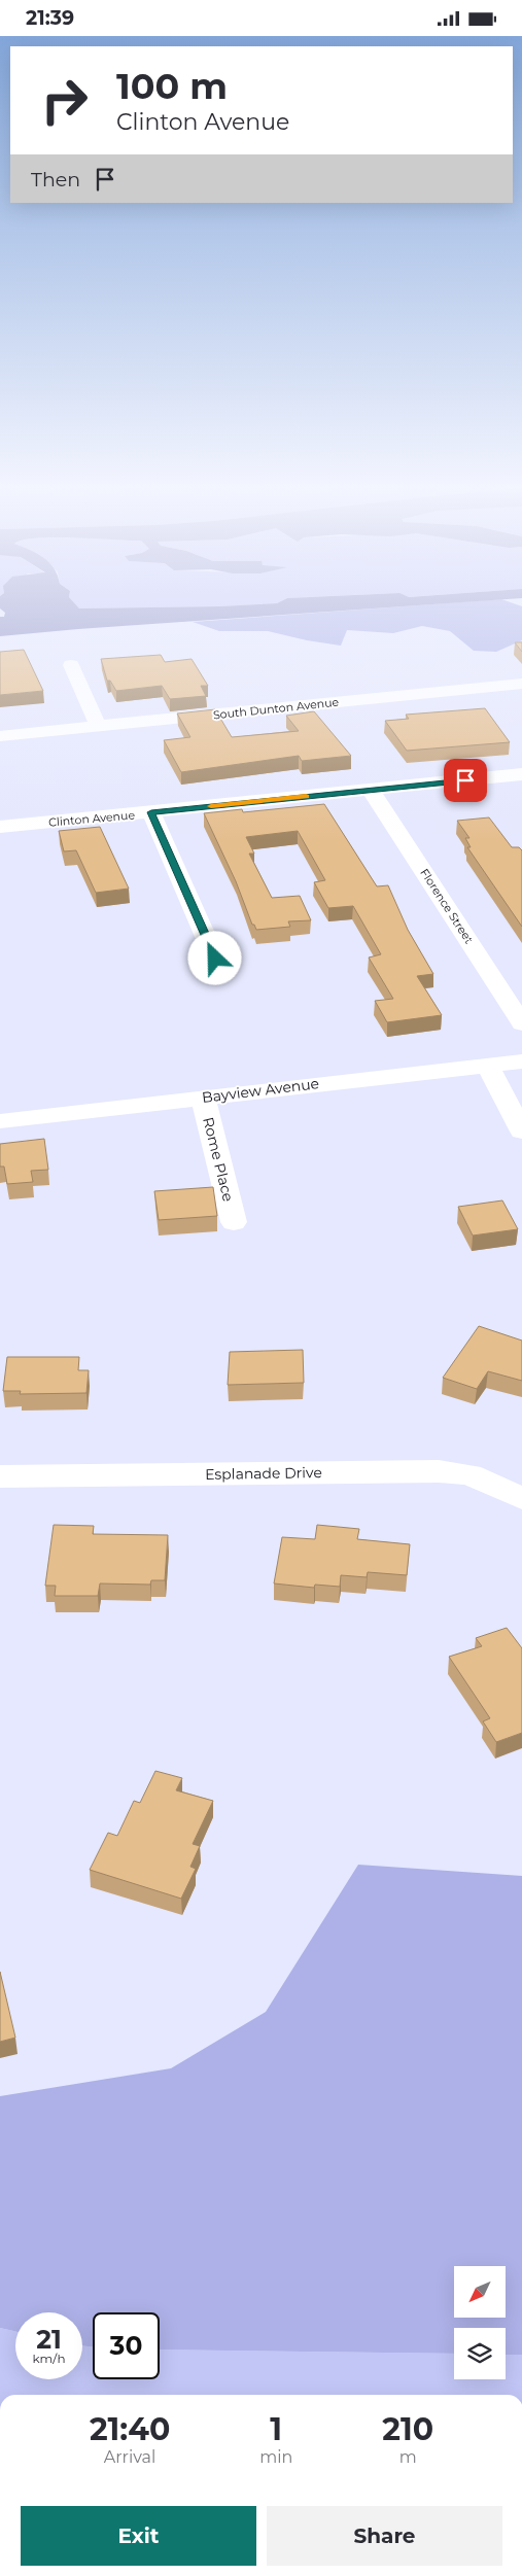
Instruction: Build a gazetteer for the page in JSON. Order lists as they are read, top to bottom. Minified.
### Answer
{"streets":{"street":["South Dunton Avenue","Clinton Avenue","Florence Street","Bayview Avenue","Rome Place","Esplanade Drive"]},"crossings":[["Clinton Avenue","Florence Street"],["Bayview Avenue","Rome Place"]],"north":"bottom left","page":{"status":"21:39","turn":["100 m","Clinton Avenue"],"then":"Then","speed":"21 km/h","limit":"30","eta":["21:40","Arrival","1","min","210","m"],"buttons":["Exit","Share"]}}
